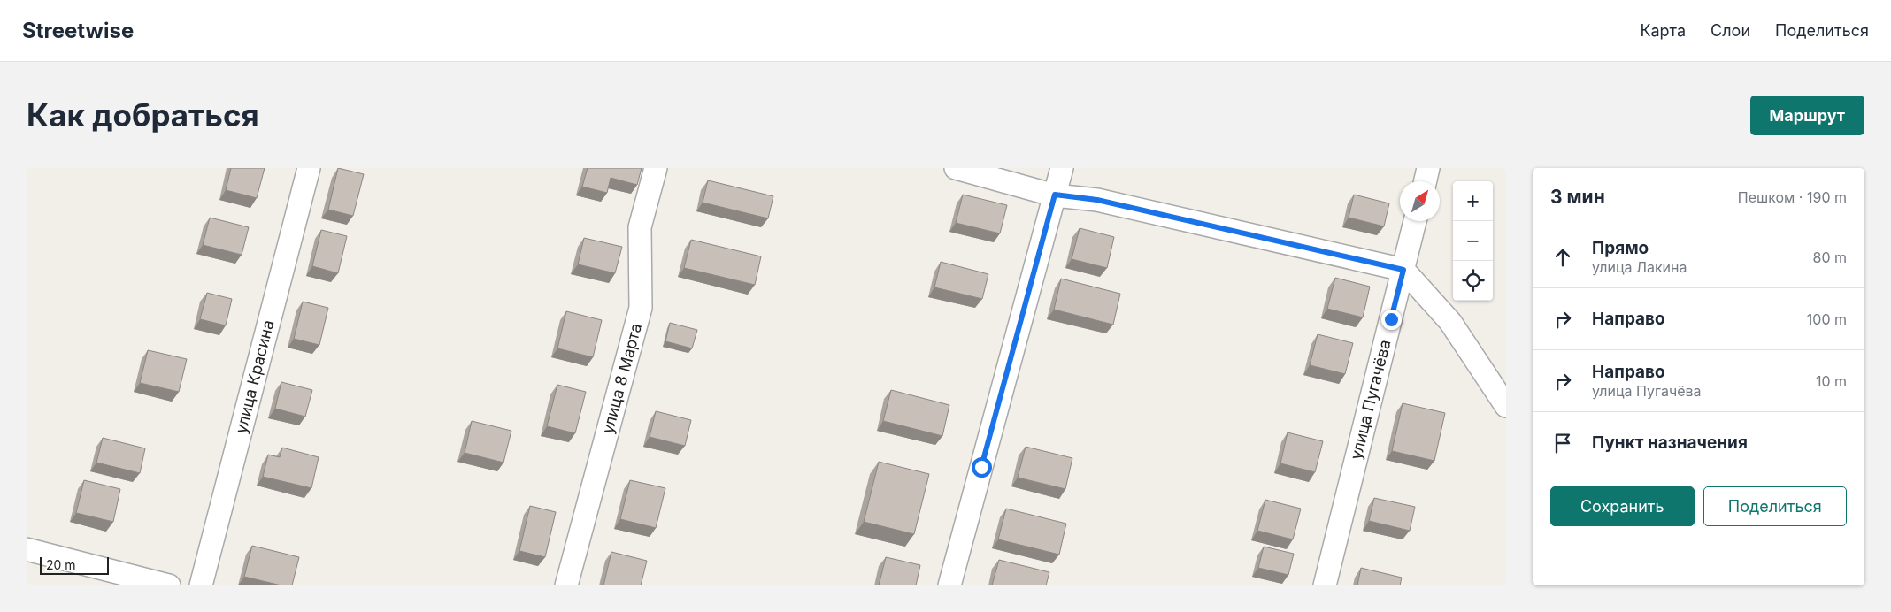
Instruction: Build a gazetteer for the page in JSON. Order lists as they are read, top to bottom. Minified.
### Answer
{"streets":{"street":["улица Красина","улица 8 Марта","улица Пугачёва"]},"scale_bar":"20 m","north":"top right","page":{"header":"Streetwise","nav":["Карта","Слои","Поделиться"],"buttons":["Маршрут",["Сохранить","Поделиться"]],"title":"Как добраться","heading":["3 мин","Пешком · 190 m"],"map_buttons":["+","−"],"list":[["Прямо","улица Лакина","80 m"],["Направо","100 m"],["Направо","улица Пугачёва","10 m"],"Пункт назначения"],"scale":"20 m"}}
